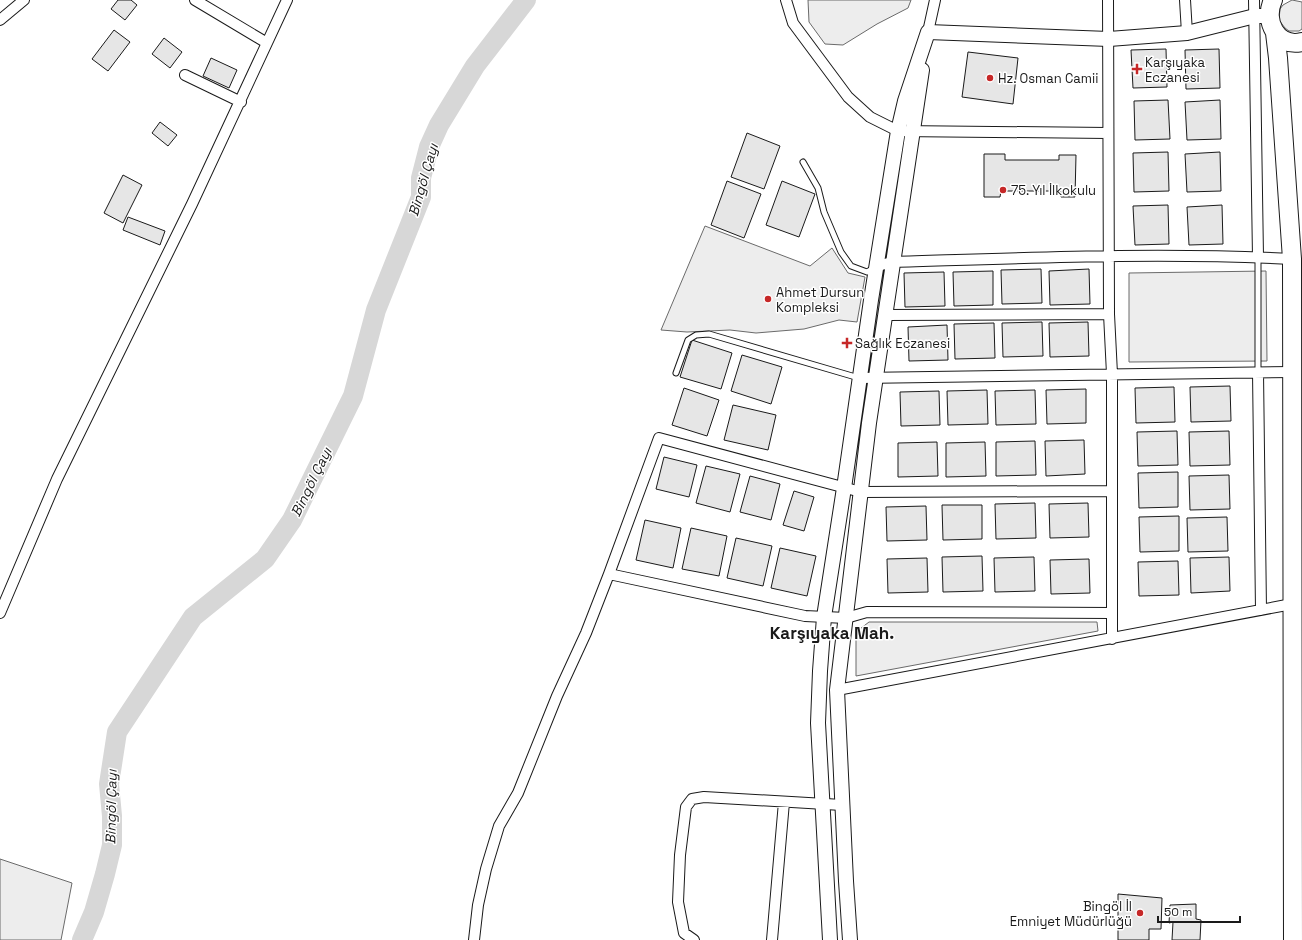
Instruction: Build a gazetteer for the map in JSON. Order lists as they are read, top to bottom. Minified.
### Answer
{"districts":["Karşıyaka Mah."],"water":["Bingöl Çayı"],"places":{"health":["Karşıyaka Eczanesi","Sağlık Eczanesi"],"other":["Hz. Osman Camii","75. Yıl İlkokulu","Ahmet Dursun Kompleksi","Bingöl İl Emniyet Müdürlüğü"]},"scale_bar":"50 m"}
